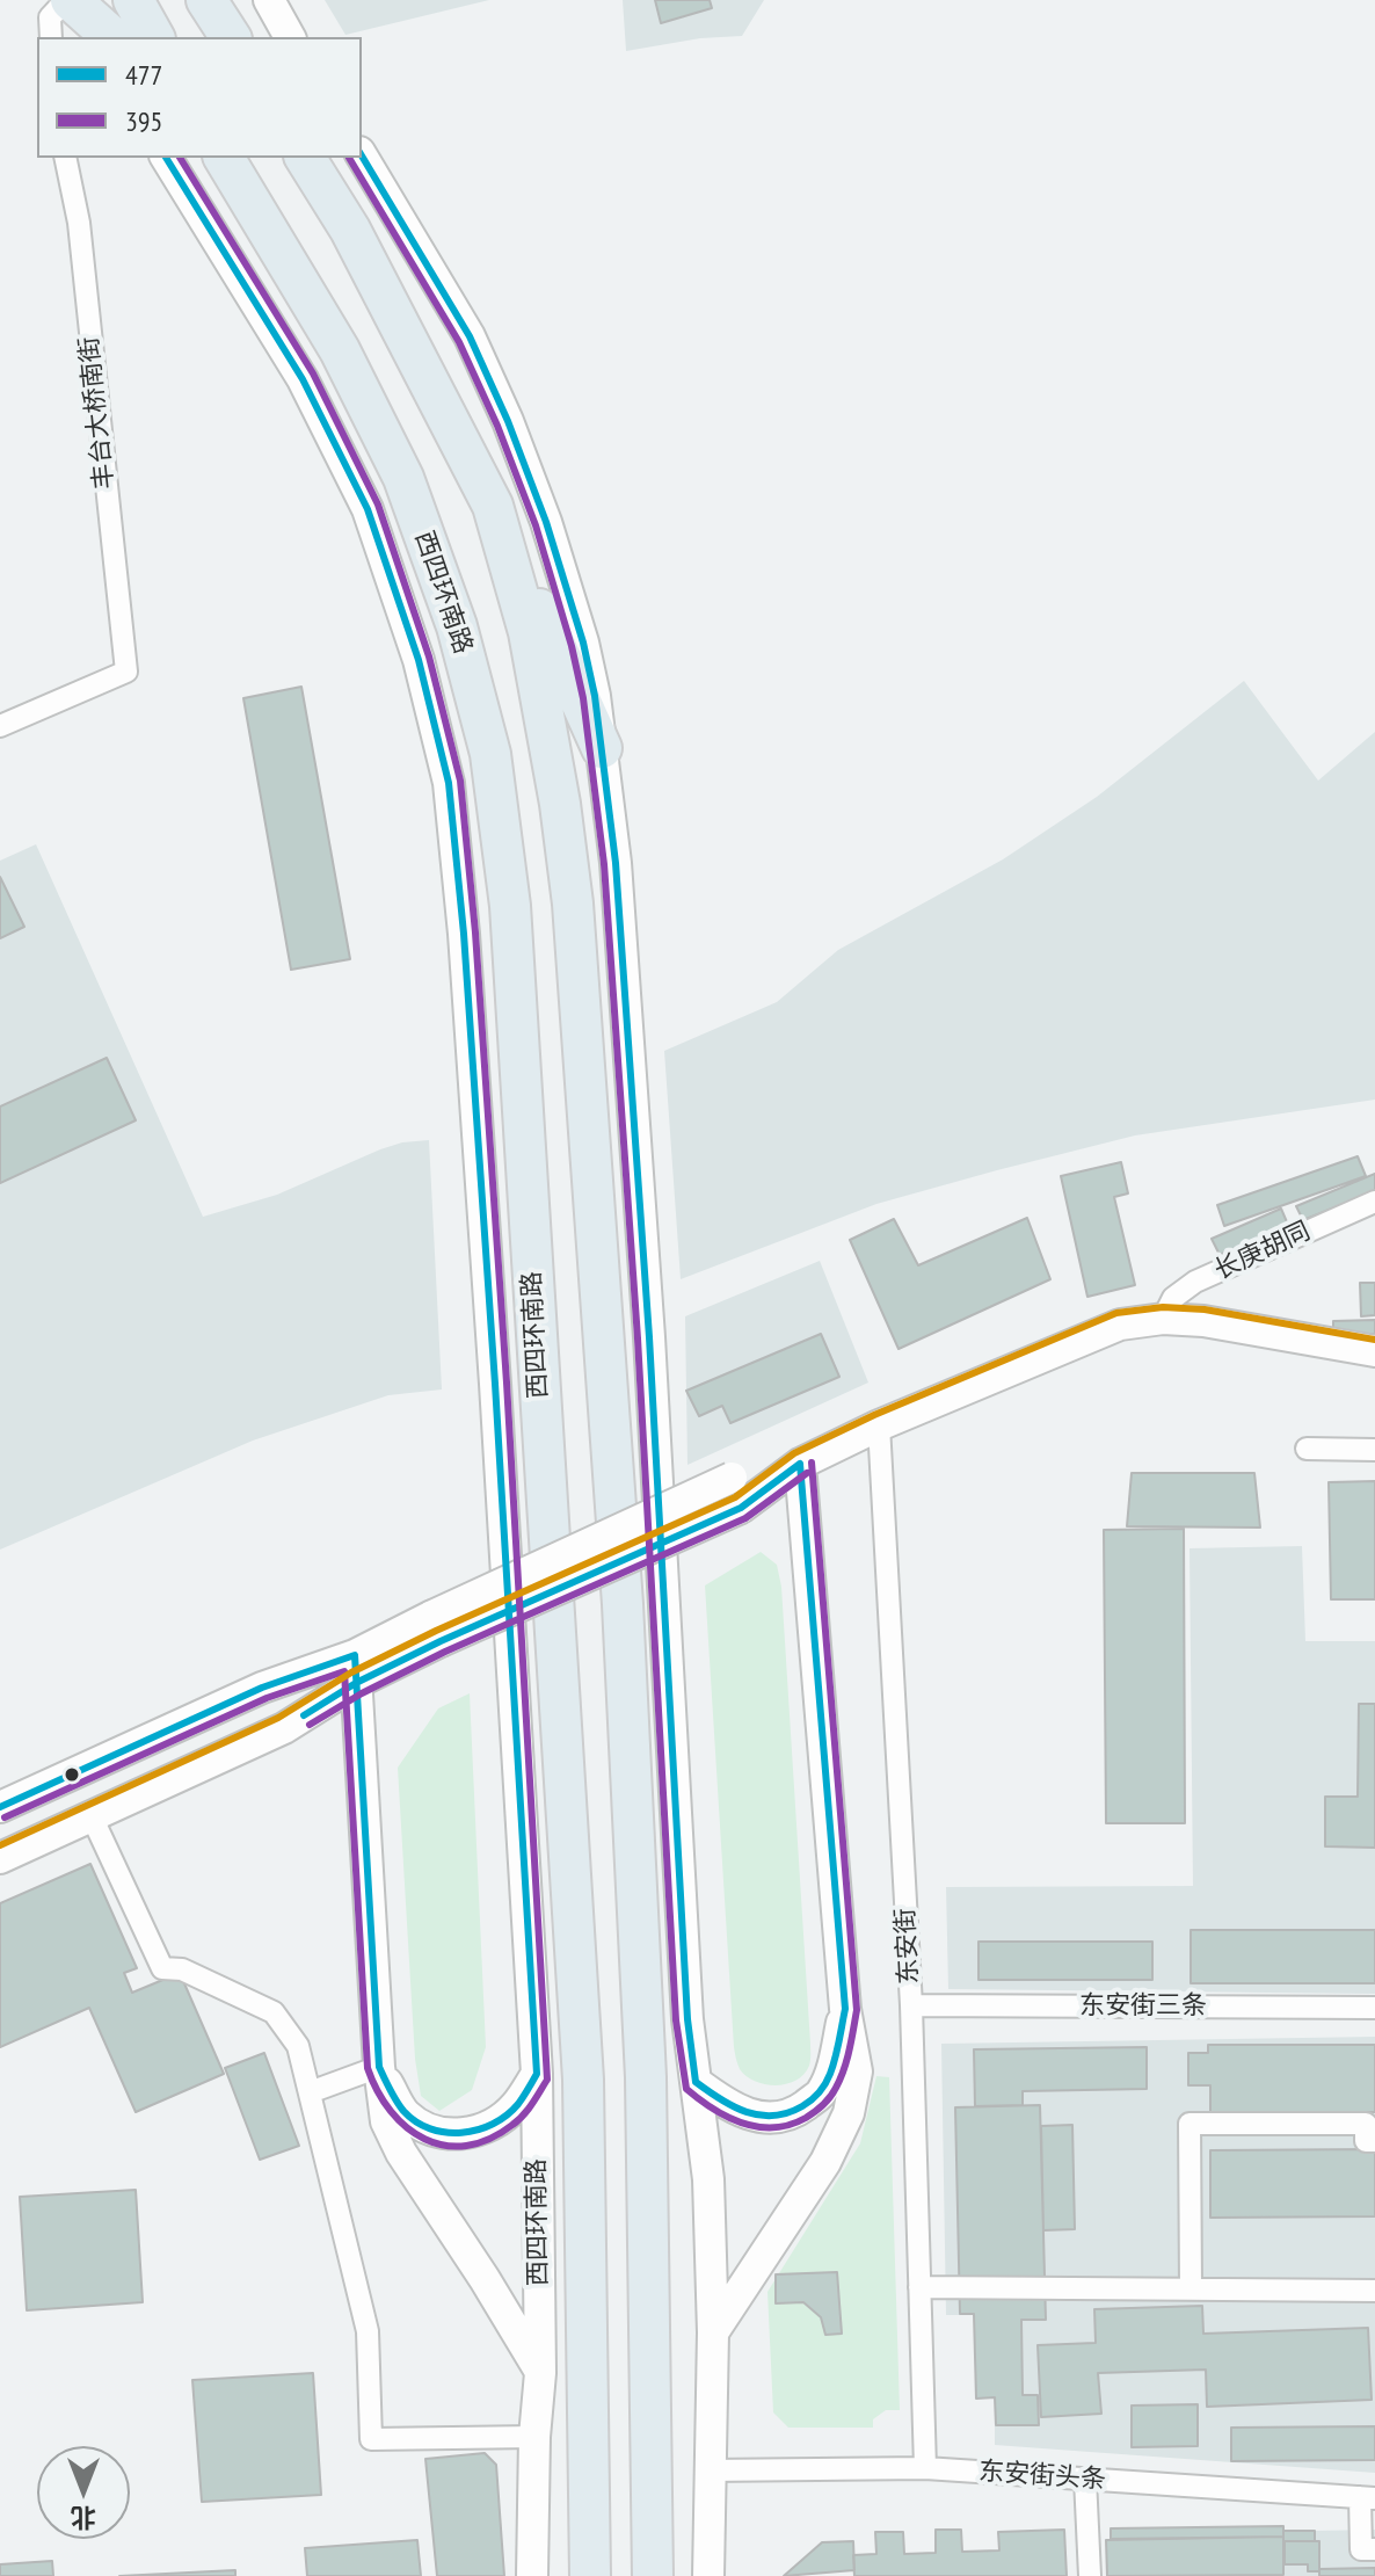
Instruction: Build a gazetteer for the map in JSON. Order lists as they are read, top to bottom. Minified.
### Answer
{"streets":{"highway":["西四环南路"],"street":["丰台大桥南街","长庚胡同","东安街","东安街三条","东安街头条"]},"crossings":[["东安街","东安街三条"],["东安街","东安街头条"]],"lines":["transit line 477","transit line 395"],"legend":["477","395"],"north":"bottom"}
